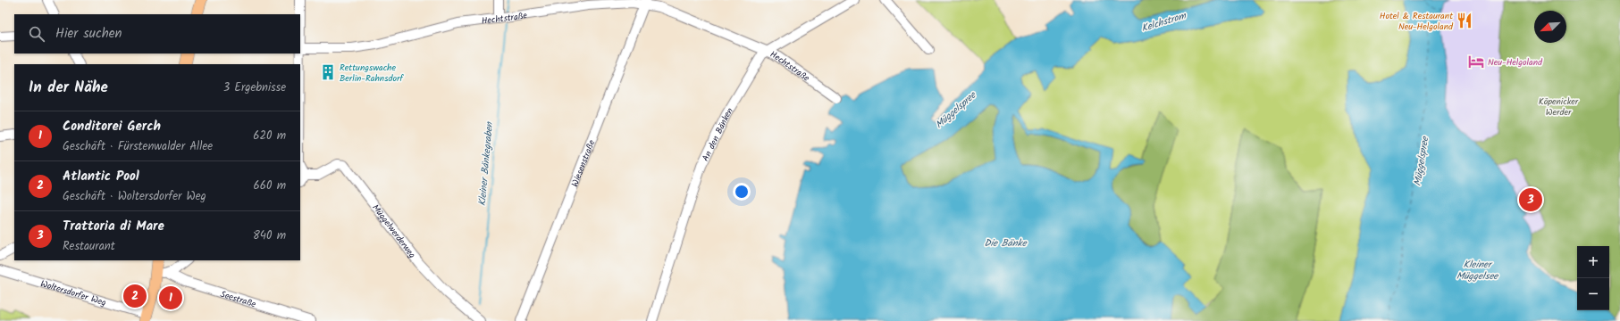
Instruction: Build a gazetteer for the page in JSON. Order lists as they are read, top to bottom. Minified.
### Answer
{"streets":{"street":["Hechtstraße","An den Bänken","Wiesenstraße","Müggelwerderweg","Woltersdorfer Weg","Seestraße"]},"crossings":[["Hechtstraße","An den Bänken"],["Hechtstraße","Wiesenstraße"]],"water":["Kelchstrom","Müggelspree","Kleiner Bänkegraben","Die Bänke","Kleiner Müggelsee"],"parks":["Köpenicker Werder"],"places":{"restaurant":["Hotel & Restaurant Neu-Helgoland"],"hotel":["Neu-Helgoland"],"building":["Rettungswache Berlin-Rahnsdorf"]},"north":"bottom left","page":{"search":"Hier suchen","heading":["In der Nähe","3 Ergebnisse"],"list":[{"mark":"1","name":"Conditorei Gerch","note":"Geschäft · Fürstenwalder Allee","value":"620 m"},{"mark":"2","name":"Atlantic Pool","note":"Geschäft · Woltersdorfer Weg","value":"660 m"},{"mark":"3","name":"Trattoria di Mare","note":"Restaurant","value":"840 m"}],"pins":["3","2","1"],"map_buttons":["+","−"]}}
